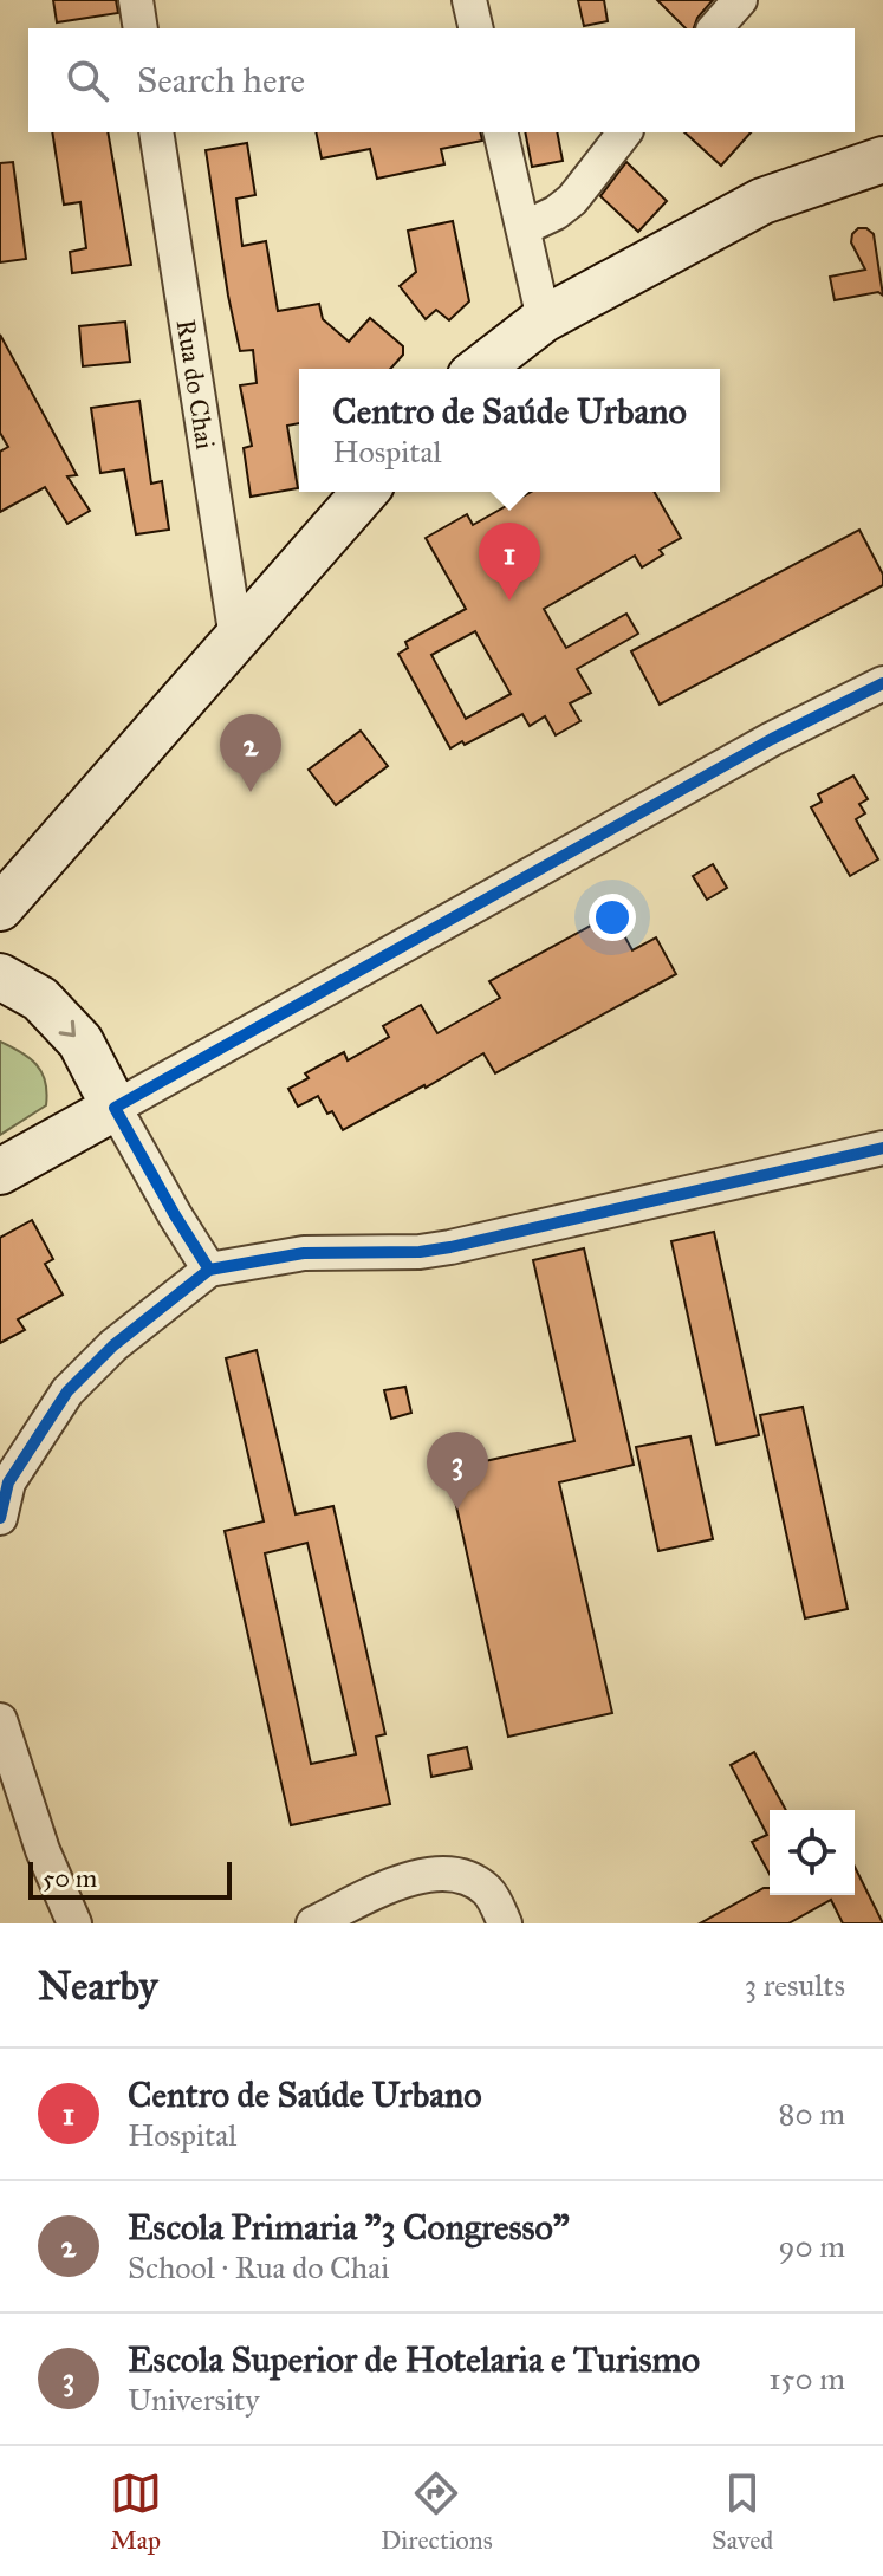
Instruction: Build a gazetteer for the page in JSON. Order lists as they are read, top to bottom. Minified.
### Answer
{"streets":{"street":["Rua do Chai"]},"scale_bar":"50 m","page":{"search":"Search here","popup":["Centro de Saúde Urbano","Hospital"],"pins":["1","2","3"],"scale":"50 m","heading":["Nearby","3 results"],"list":[{"mark":"1","name":"Centro de Saúde Urbano","note":"Hospital","value":"80 m"},{"mark":"2","name":"Escola Primaria \"3 Congresso\"","note":"School · Rua do Chai","value":"90 m"},{"mark":"3","name":"Escola Superior de Hotelaria e Turismo","note":"University","value":"150 m"}],"nav":["Map","Directions","Saved"]}}
